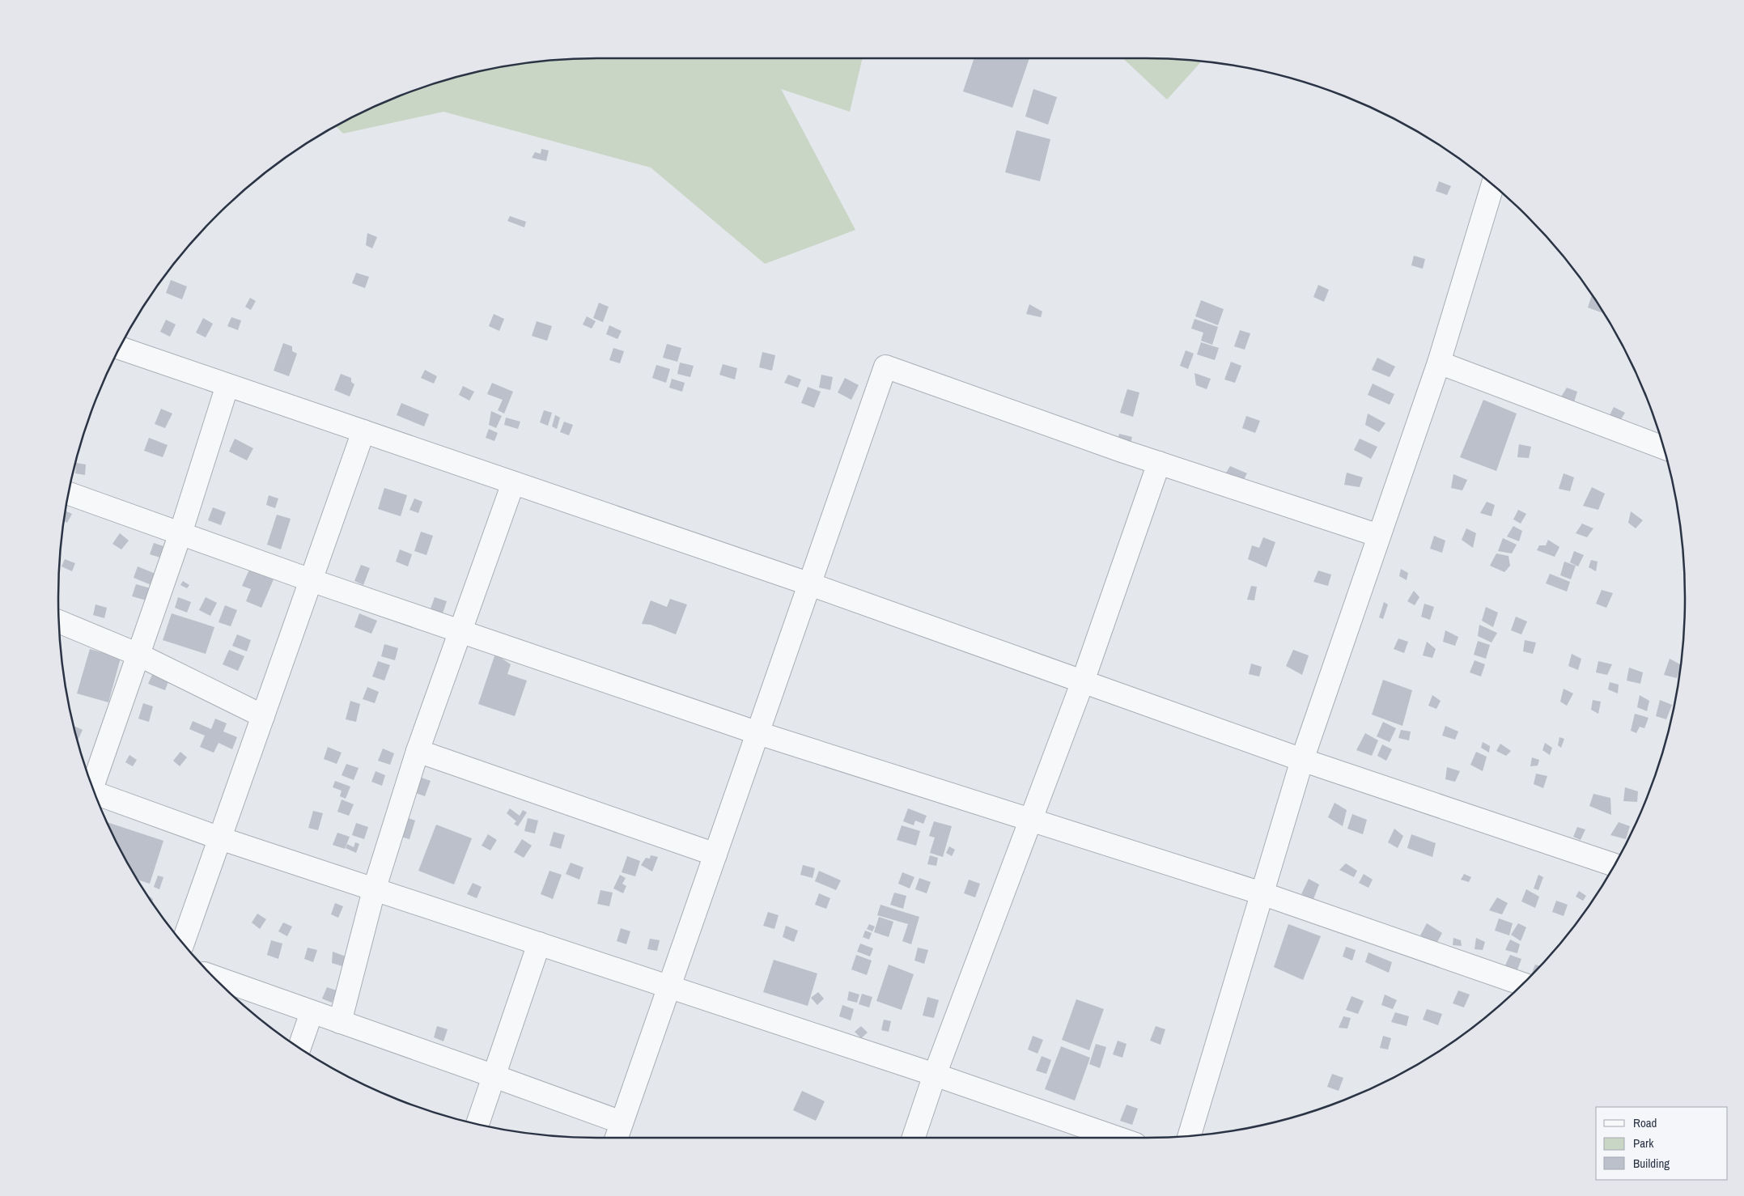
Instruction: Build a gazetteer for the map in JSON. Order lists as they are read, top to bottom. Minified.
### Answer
{"legend":["Road","Park","Building"]}
